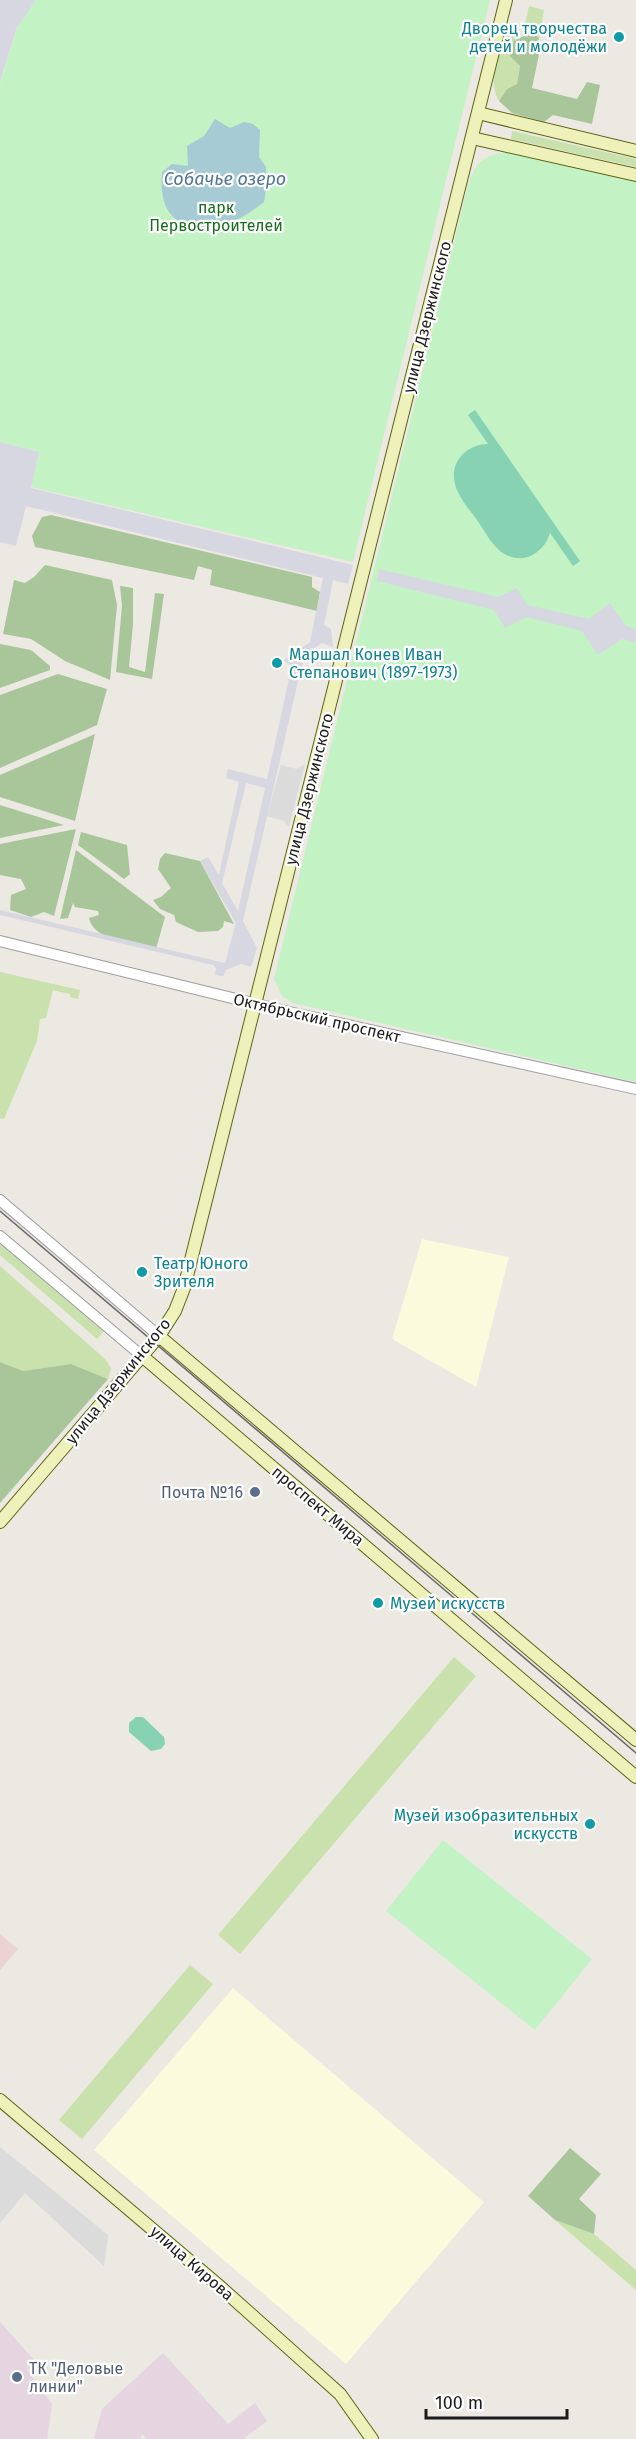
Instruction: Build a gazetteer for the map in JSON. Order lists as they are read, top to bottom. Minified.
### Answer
{"streets":{"main road":["улица Дзержинского","проспект Мира","улица Кирова"],"street":["Октябрьский проспект"]},"crossings":[["улица Дзержинского","Октябрьский проспект"],["улица Дзержинского","проспект Мира"]],"water":["Собачье озеро"],"parks":["парк Первостроителей"],"places":["Дворец творчества детей и молодёжи","Маршал Конев Иван Степанович (1897-1973)","Театр Юного Зрителя","Почта №16","Музей искусств","Музей изобразительных искусств","ТК \"Деловые линии\""],"scale_bar":"100 m"}
